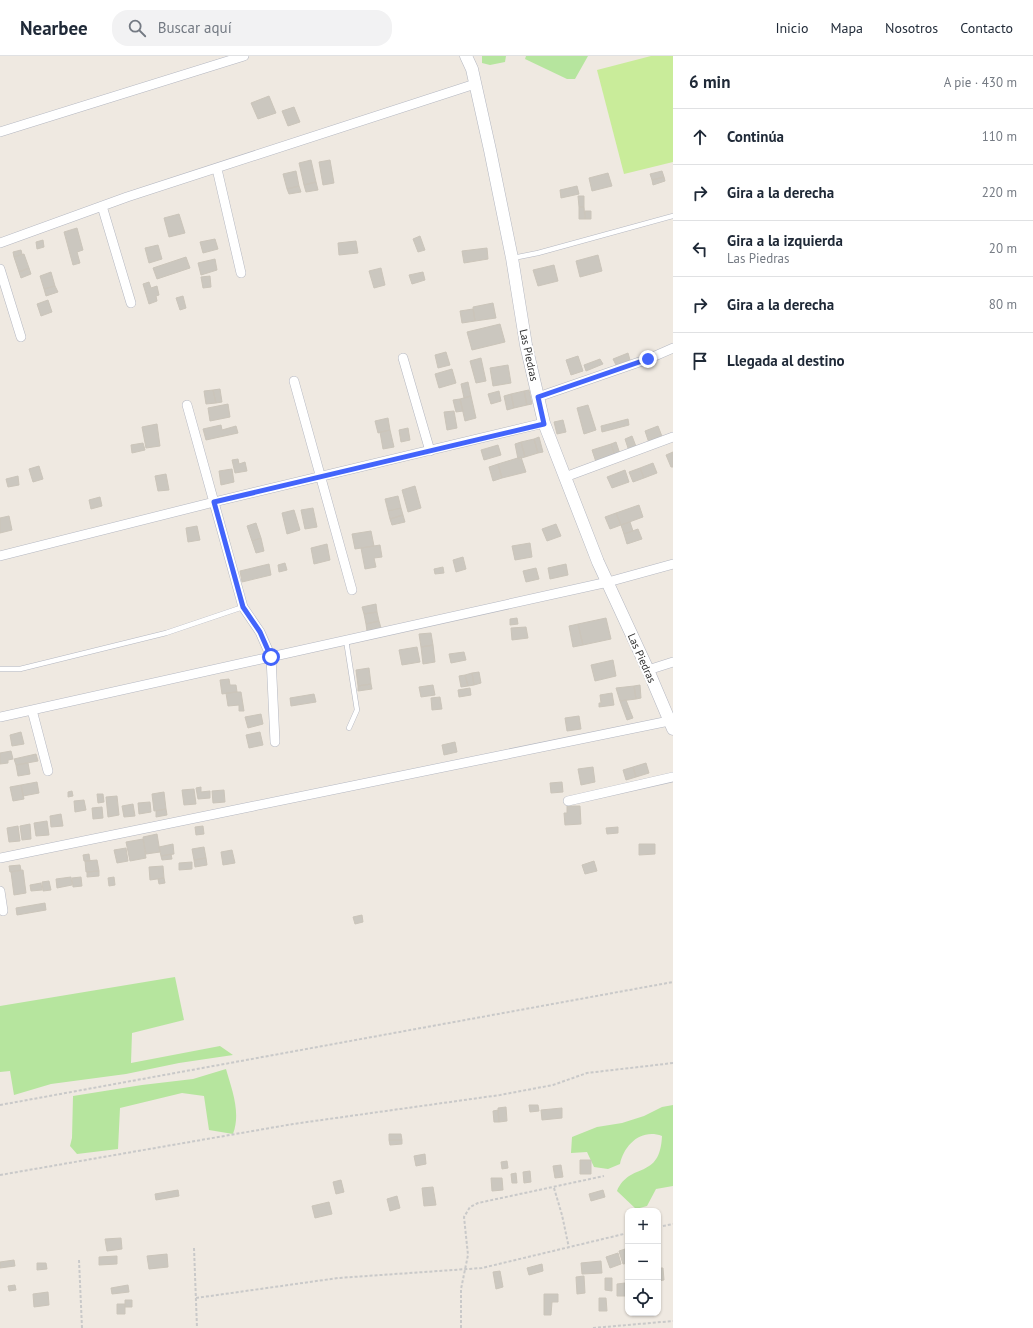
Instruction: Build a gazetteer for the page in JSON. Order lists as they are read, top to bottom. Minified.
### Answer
{"streets":{"street":["Las Piedras"]},"page":{"header":"Nearbee","search":"Buscar aquí","nav":["Inicio","Mapa","Nosotros","Contacto"],"heading":["6 min","A pie · 430 m"],"list":[["Continúa","110 m"],["Gira a la derecha","220 m"],["Gira a la izquierda","Las Piedras","20 m"],["Gira a la derecha","80 m"],"Llegada al destino"],"map_buttons":["+","−"]}}
